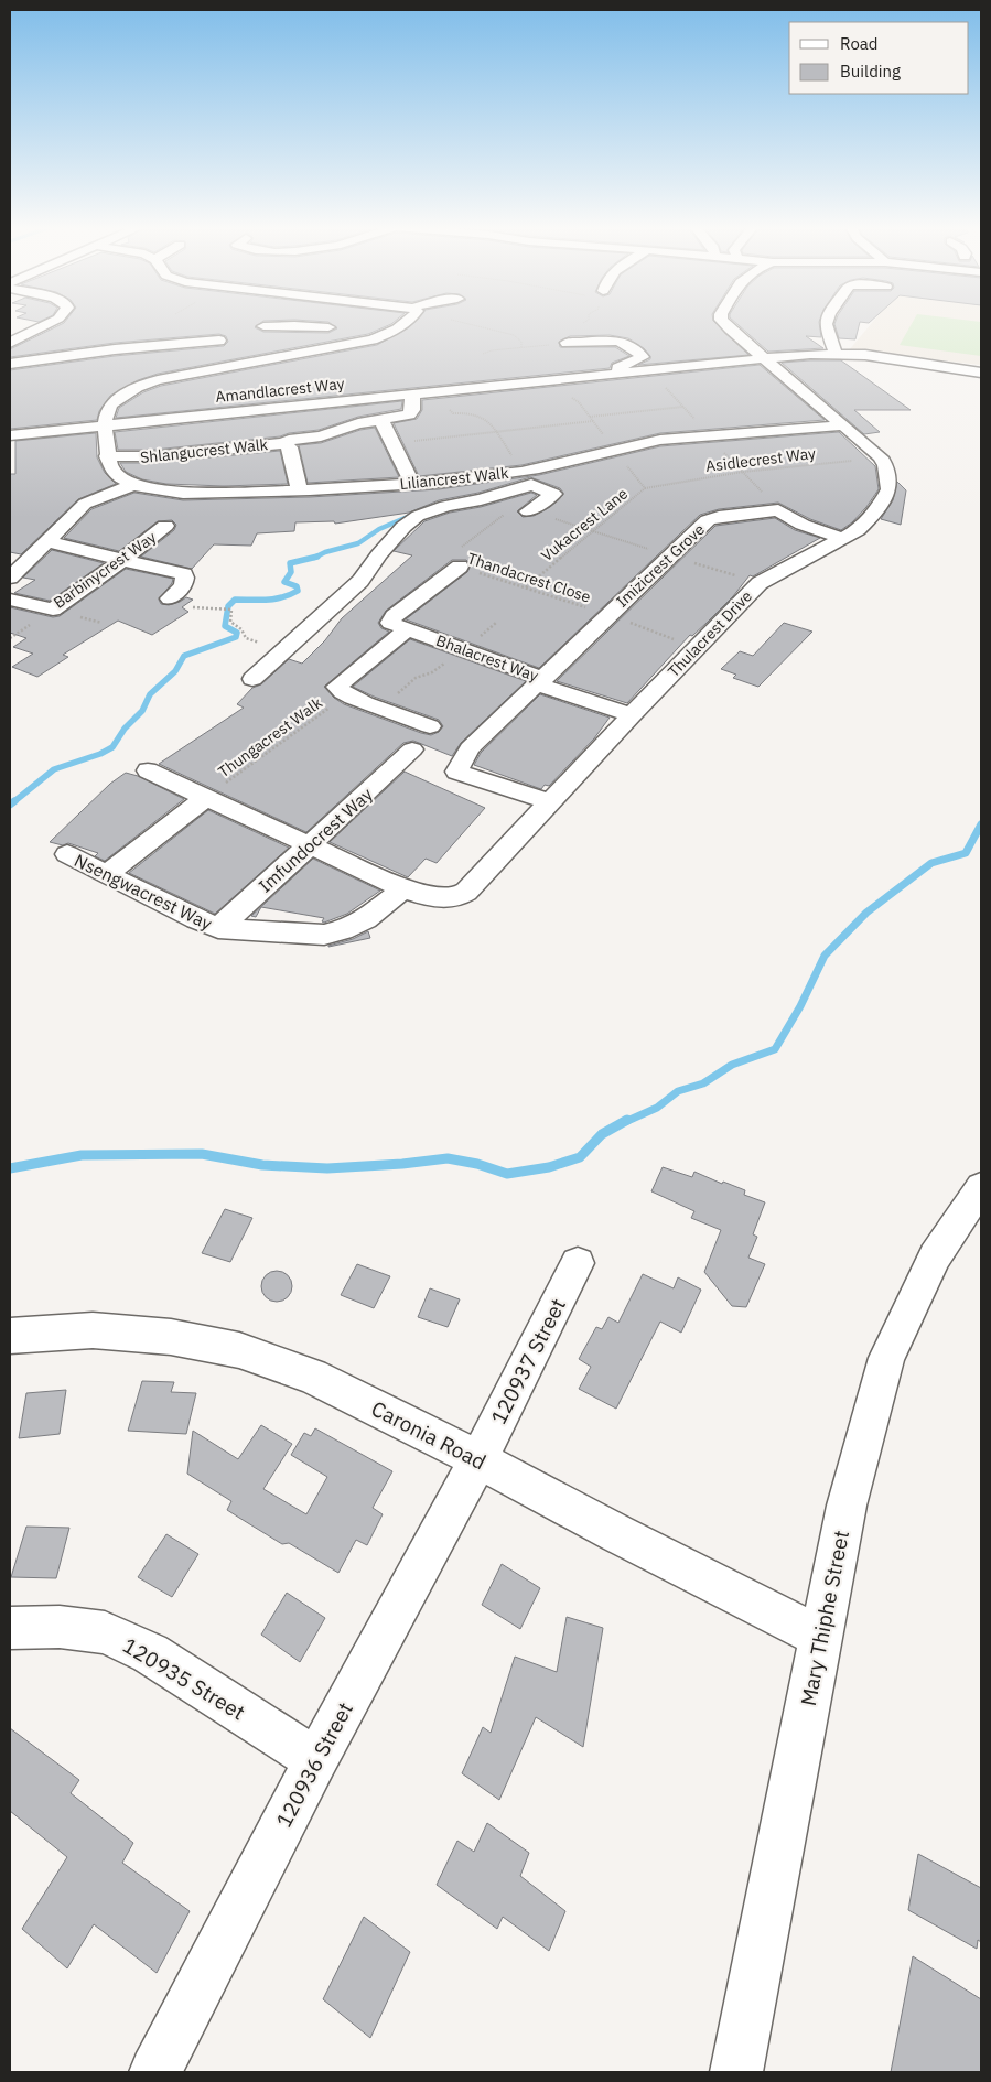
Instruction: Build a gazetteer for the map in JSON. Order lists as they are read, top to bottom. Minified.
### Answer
{"streets":{"street":["Amandlacrest Way","Shlangucrest Walk","Liliancrest Walk","Imizicrest Grove","Barbinycrest Way","Thulacrest Drive","Bhalacrest Way","Imfundocrest Way","Nsengwacrest Way","120937 Street","Caronia Road","Mary Thiphe Street","120935 Street","120936 Street"],"path":["Asidlecrest Way","Vukacrest Lane","Thandacrest Close","Thungacrest Walk"]},"crossings":[["Amandlacrest Way","Vukacrest Lane"],["Shlangucrest Walk","Liliancrest Walk"],["Asidlecrest Way","Vukacrest Lane"],["Asidlecrest Way","Thulacrest Drive"],["Liliancrest Walk","Vukacrest Lane"],["Vukacrest Lane","Thandacrest Close"],["Imizicrest Grove","Thandacrest Close"],["Imizicrest Grove","Bhalacrest Way"],["Thandacrest Close","Thulacrest Drive"],["Thandacrest Close","Bhalacrest Way"],["Thulacrest Drive","Thungacrest Walk"],["Thulacrest Drive","Imfundocrest Way"],["Thulacrest Drive","Nsengwacrest Way"],["Imfundocrest Way","Nsengwacrest Way"],["120937 Street","Caronia Road"],["120937 Street","120936 Street"],["Caronia Road","Mary Thiphe Street"],["Caronia Road","120936 Street"],["120935 Street","120936 Street"]],"legend":["Road","Building"]}
